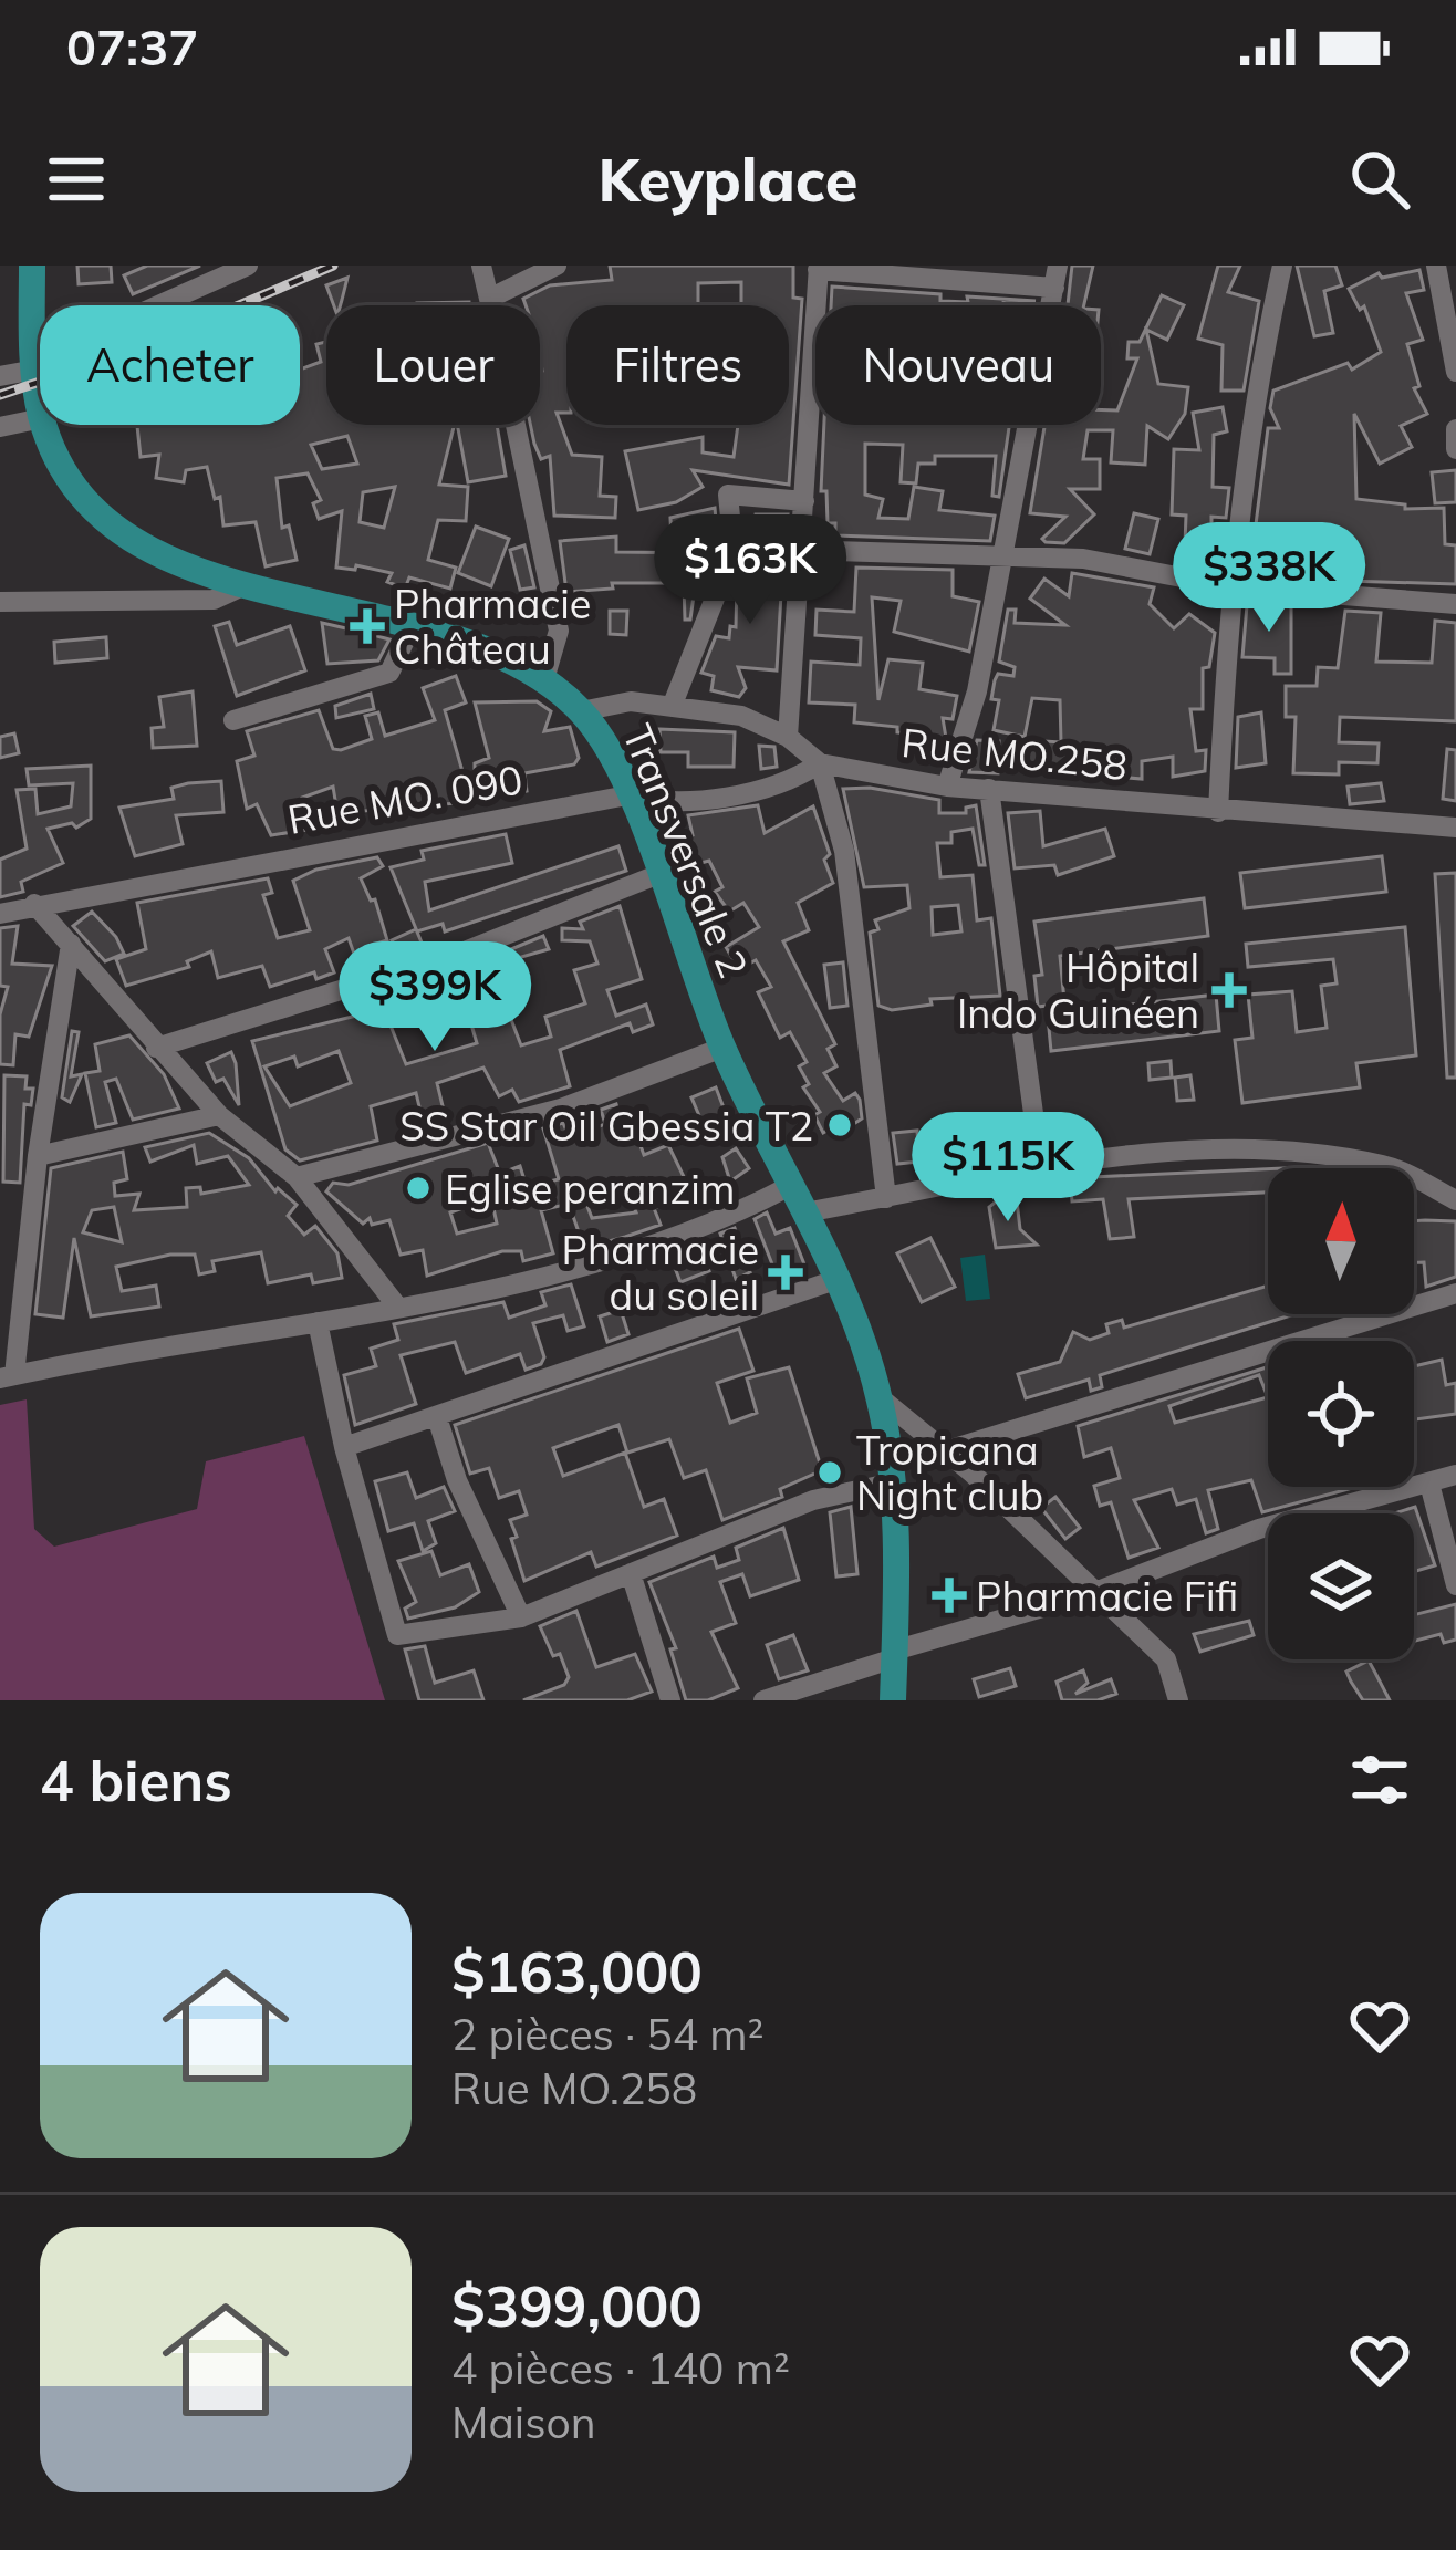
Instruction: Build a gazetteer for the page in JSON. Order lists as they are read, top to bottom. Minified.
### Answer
{"streets":{"main road":["Transversale 2"],"street":["Rue MO.258","Rue MO. 090"]},"crossings":[["Rue MO.258","Rue MO. 090"],["Rue MO.258","Transversale 2"],["Rue MO. 090","Transversale 2"]],"places":{"health":["Pharmacie Château","Hôpital Indo Guinéen","Pharmacie du soleil","Pharmacie Fifi"],"other":["SS Star Oil Gbessia T2","Eglise peranzim","Tropicana Night club"]},"north":"top","page":{"status":"07:37","header":"Keyplace","chip":["Acheter","Louer","Filtres","Nouveau"],"price":["$163K","$338K","$399K","$115K"],"heading":"4 biens","list":[{"name":"$163,000","note":"2 pièces · 54 m² · Rue MO.258"},{"name":"$399,000","note":"4 pièces · 140 m² · Maison"}]}}
